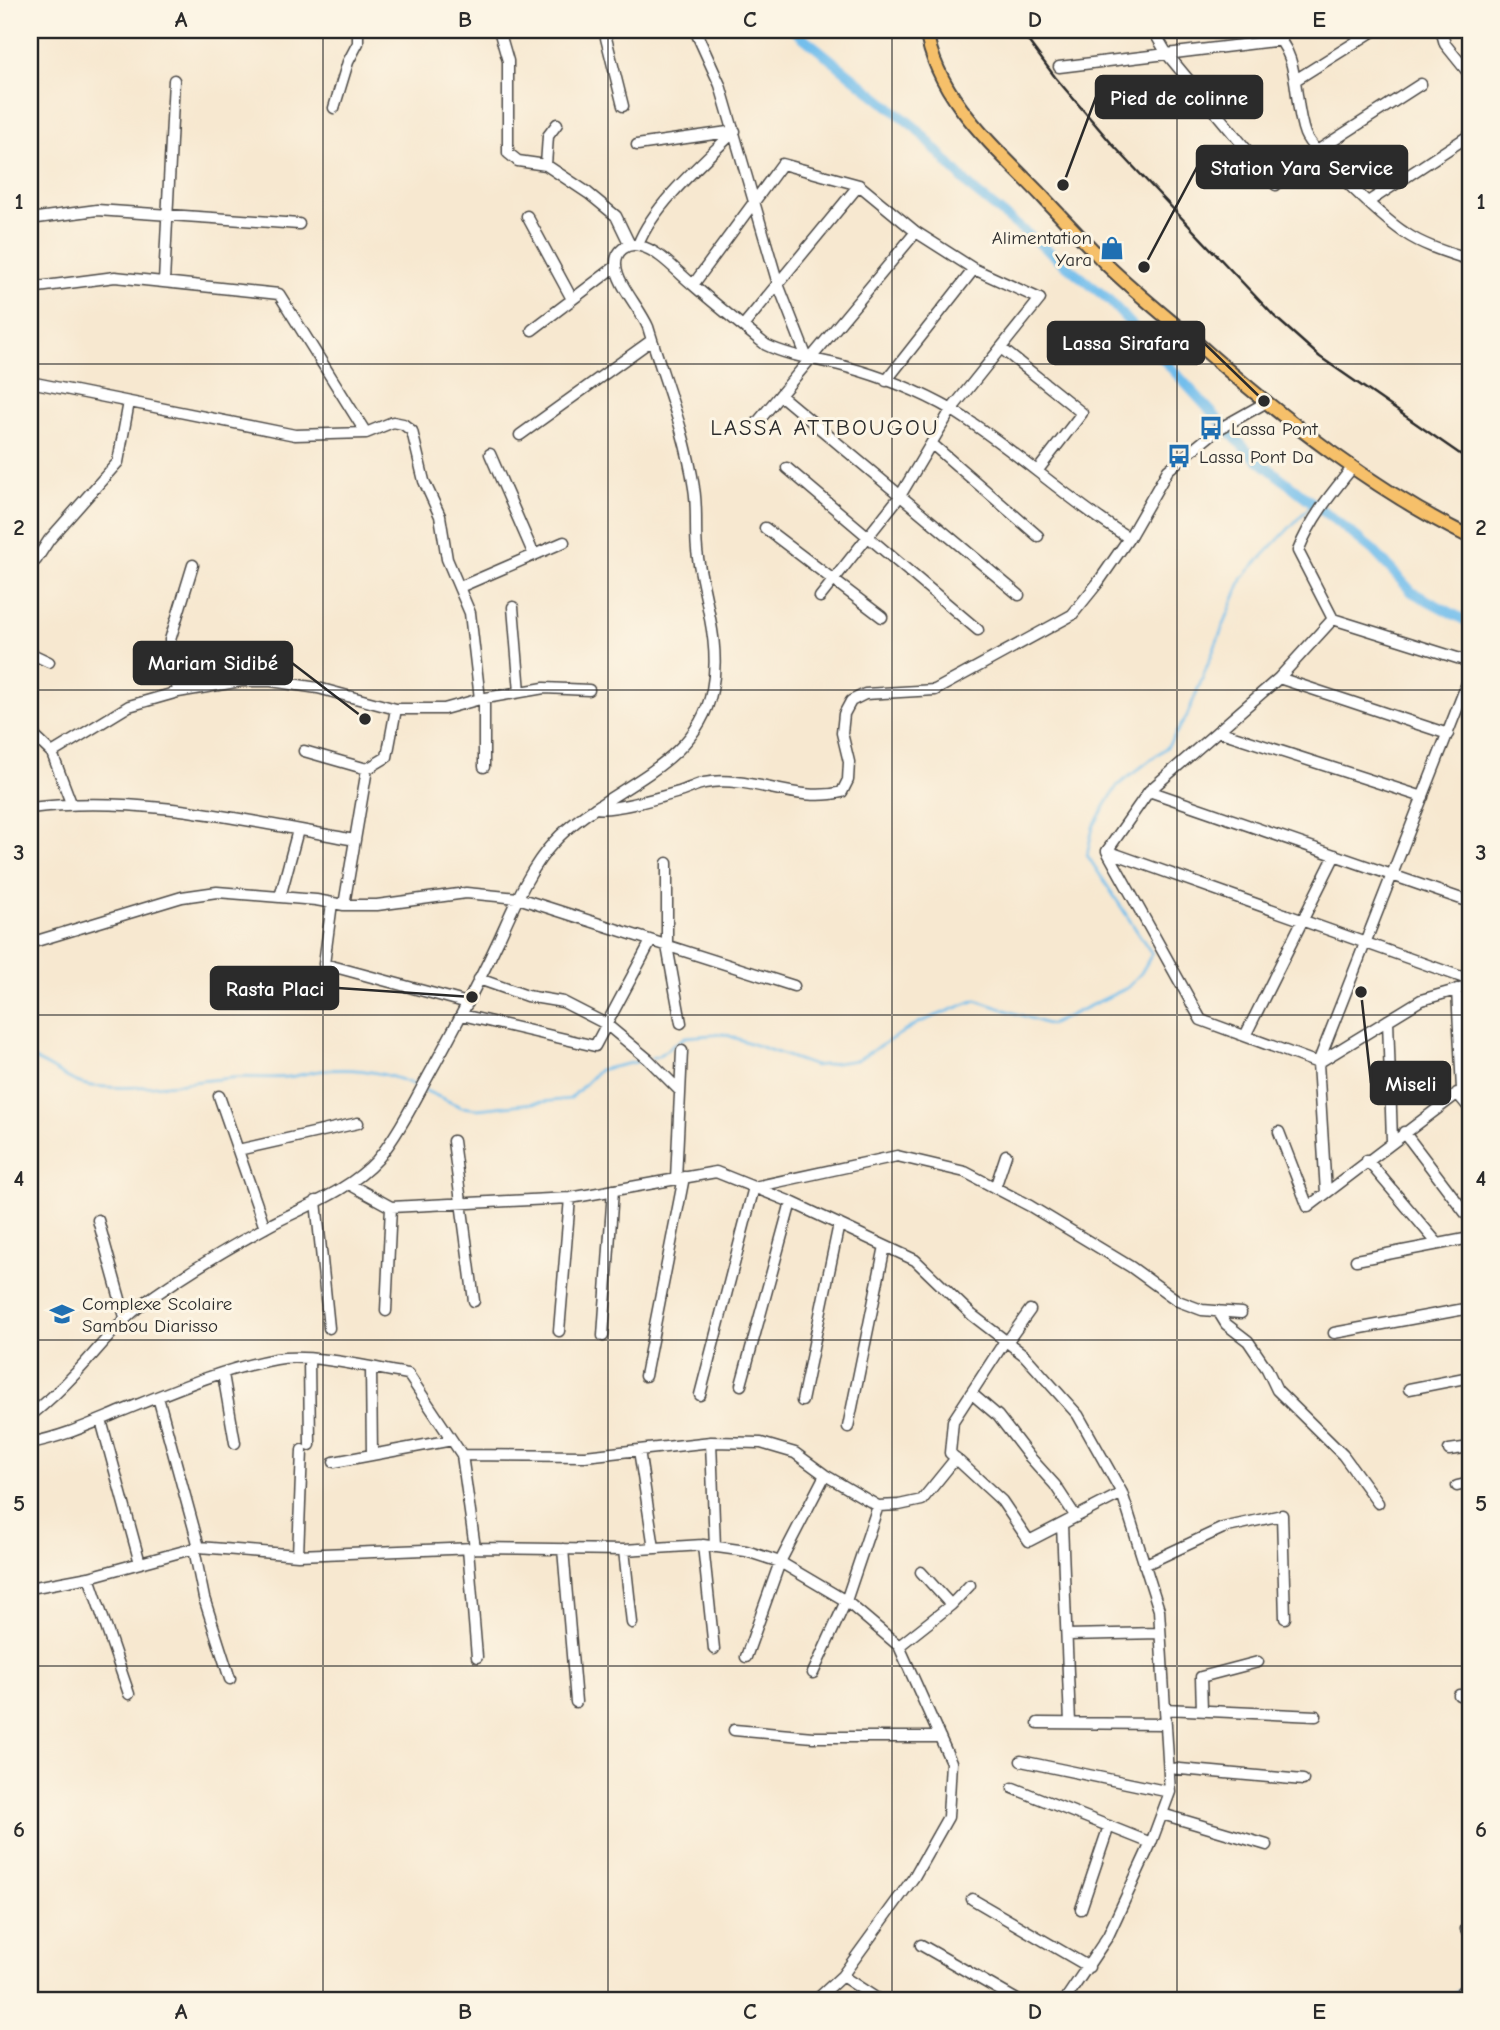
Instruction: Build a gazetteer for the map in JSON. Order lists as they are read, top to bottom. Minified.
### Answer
{"districts":["LASSA ATTBOUGOU"],"places":{"other":["Pied de colinne","Station Yara Service","Lassa Sirafara","Mariam Sidibé","Miseli","Rasta Placi"],"shop":["Alimentation Yara"],"bus stop":["Lassa Pont","Lassa Pont Da"],"school or university":["Complexe Scolaire Sambou Diarisso"]},"grid":{"columns":["A","B","C","D","E"],"rows":["1","2","3","4","5","6"]}}
